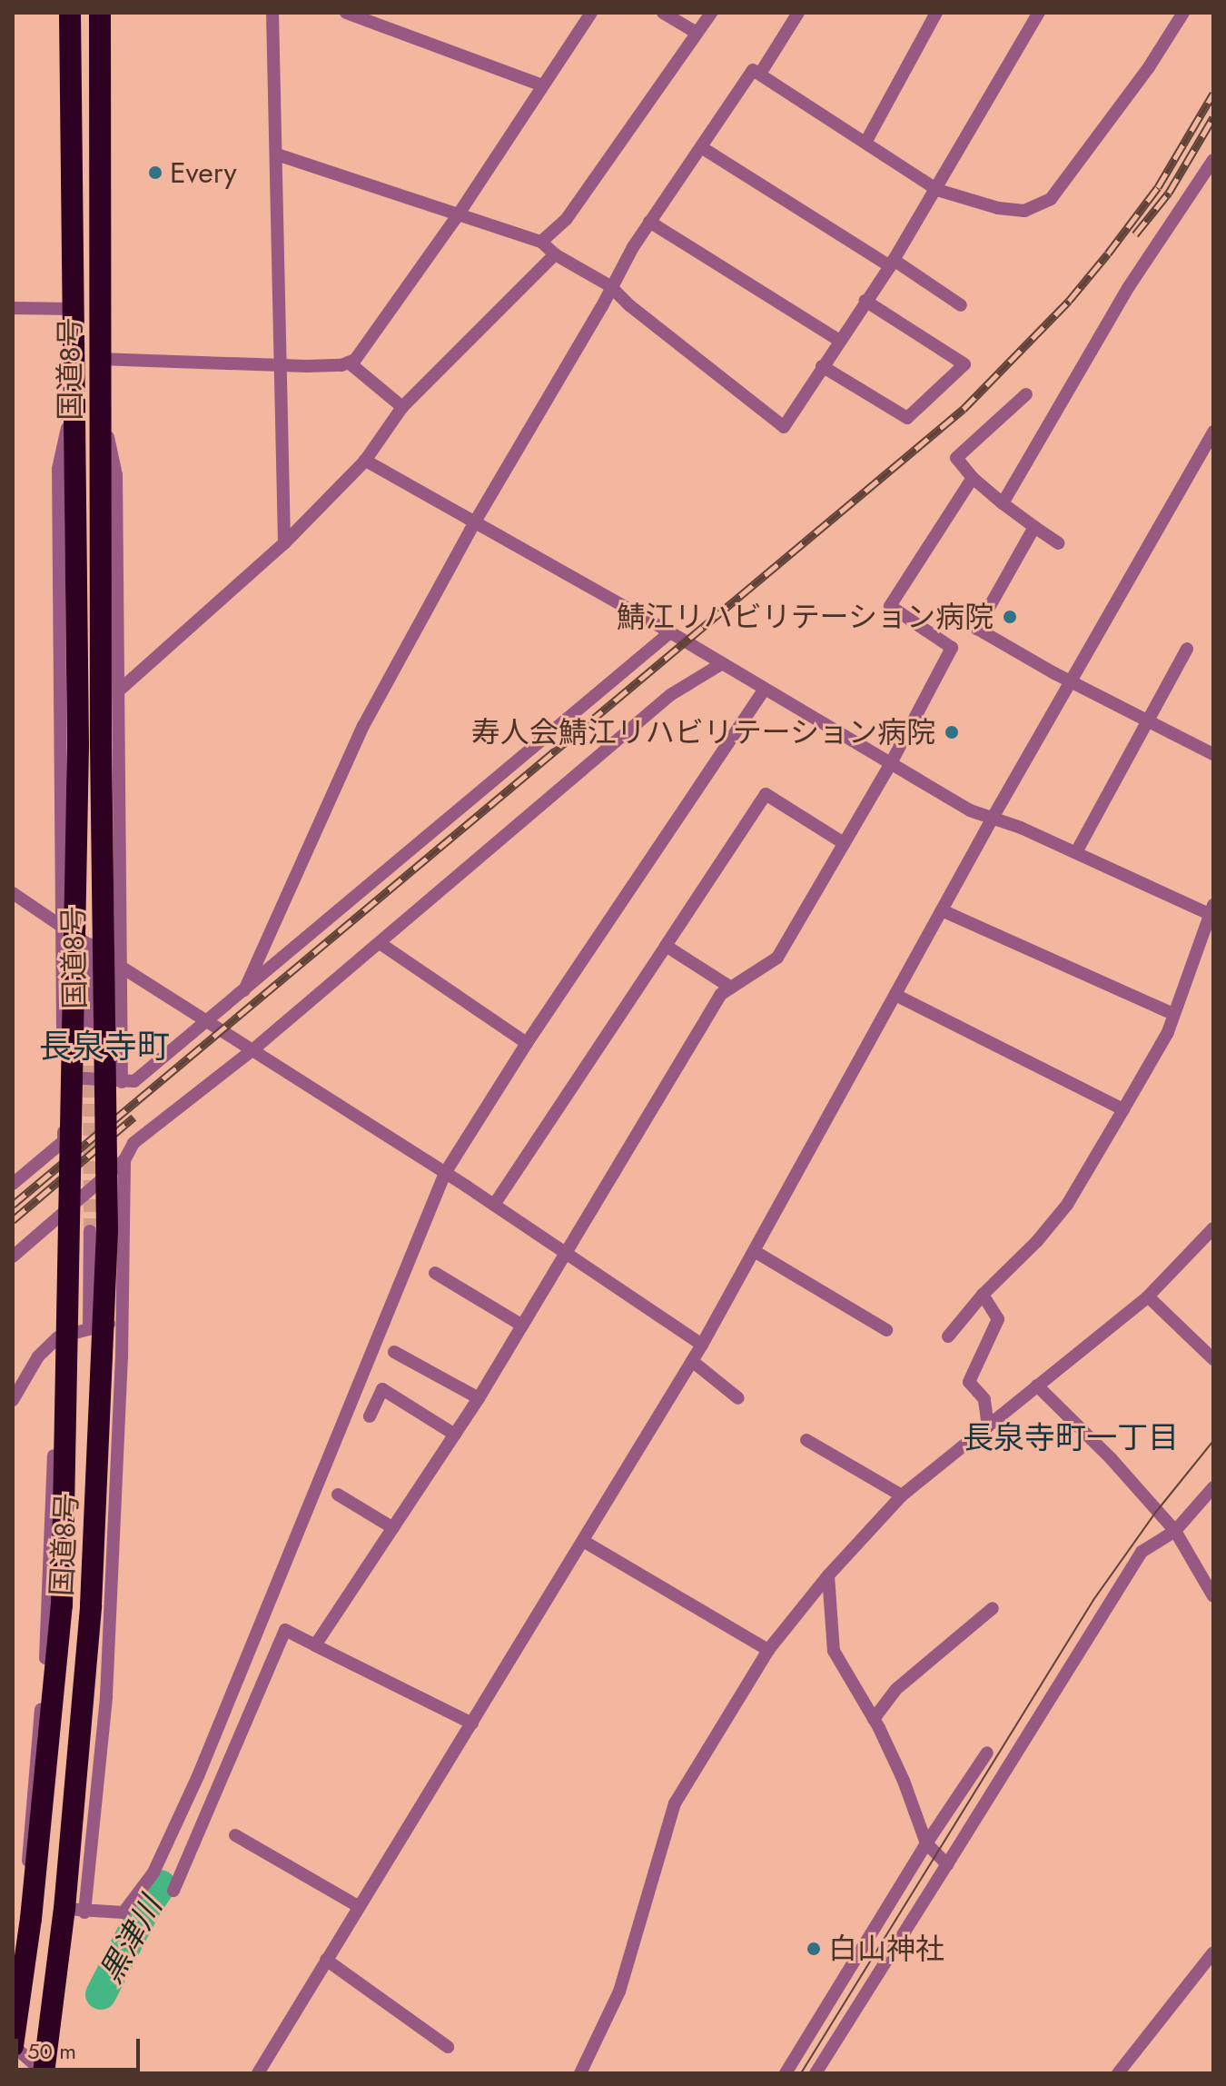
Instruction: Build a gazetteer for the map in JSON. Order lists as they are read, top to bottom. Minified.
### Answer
{"streets":{"highway":["国道8号"]},"districts":["長泉寺町","長泉寺町一丁目"],"water":["黒津川"],"places":["Every","鯖江リハビリテーション病院","寿人会鯖江リハビリテーション病院","白山神社"],"scale_bar":"50 m"}
